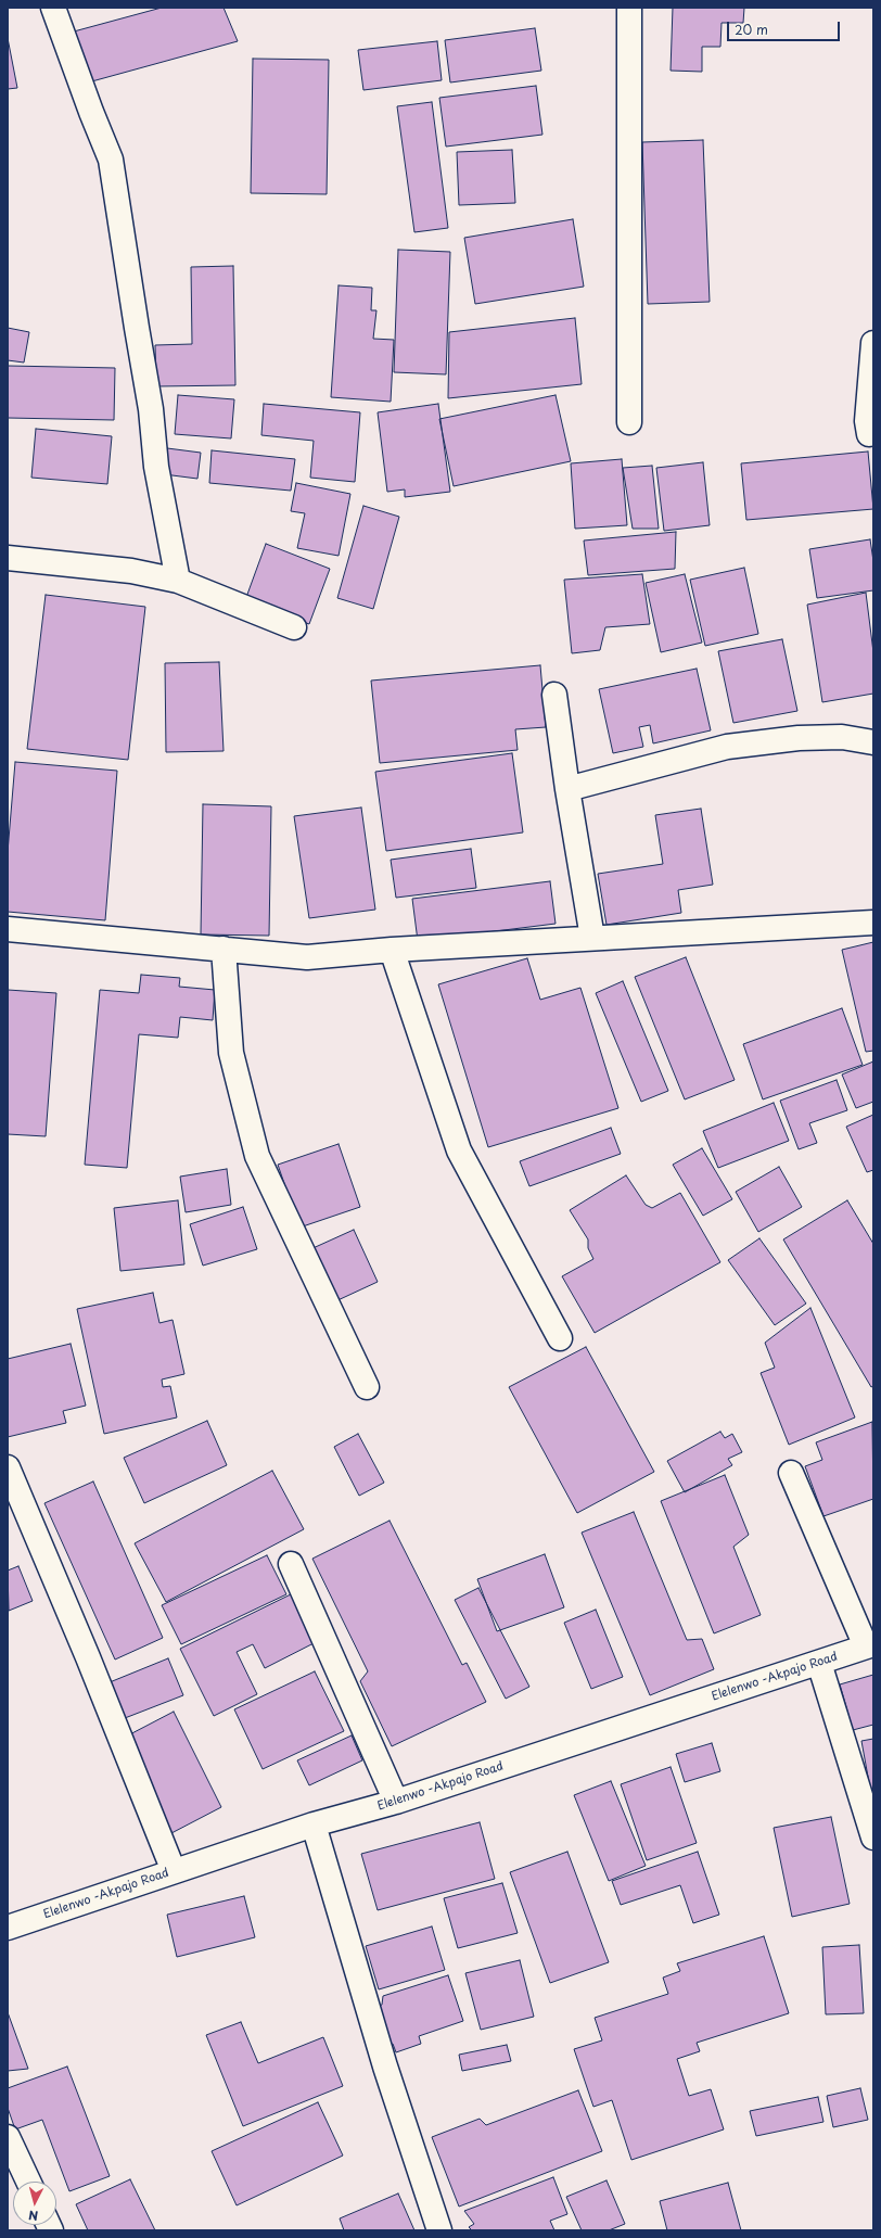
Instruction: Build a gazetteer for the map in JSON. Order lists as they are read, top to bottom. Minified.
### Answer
{"streets":{"street":["Elelenwo -Akpajo Road"]},"scale_bar":"20 m","north":"bottom"}
